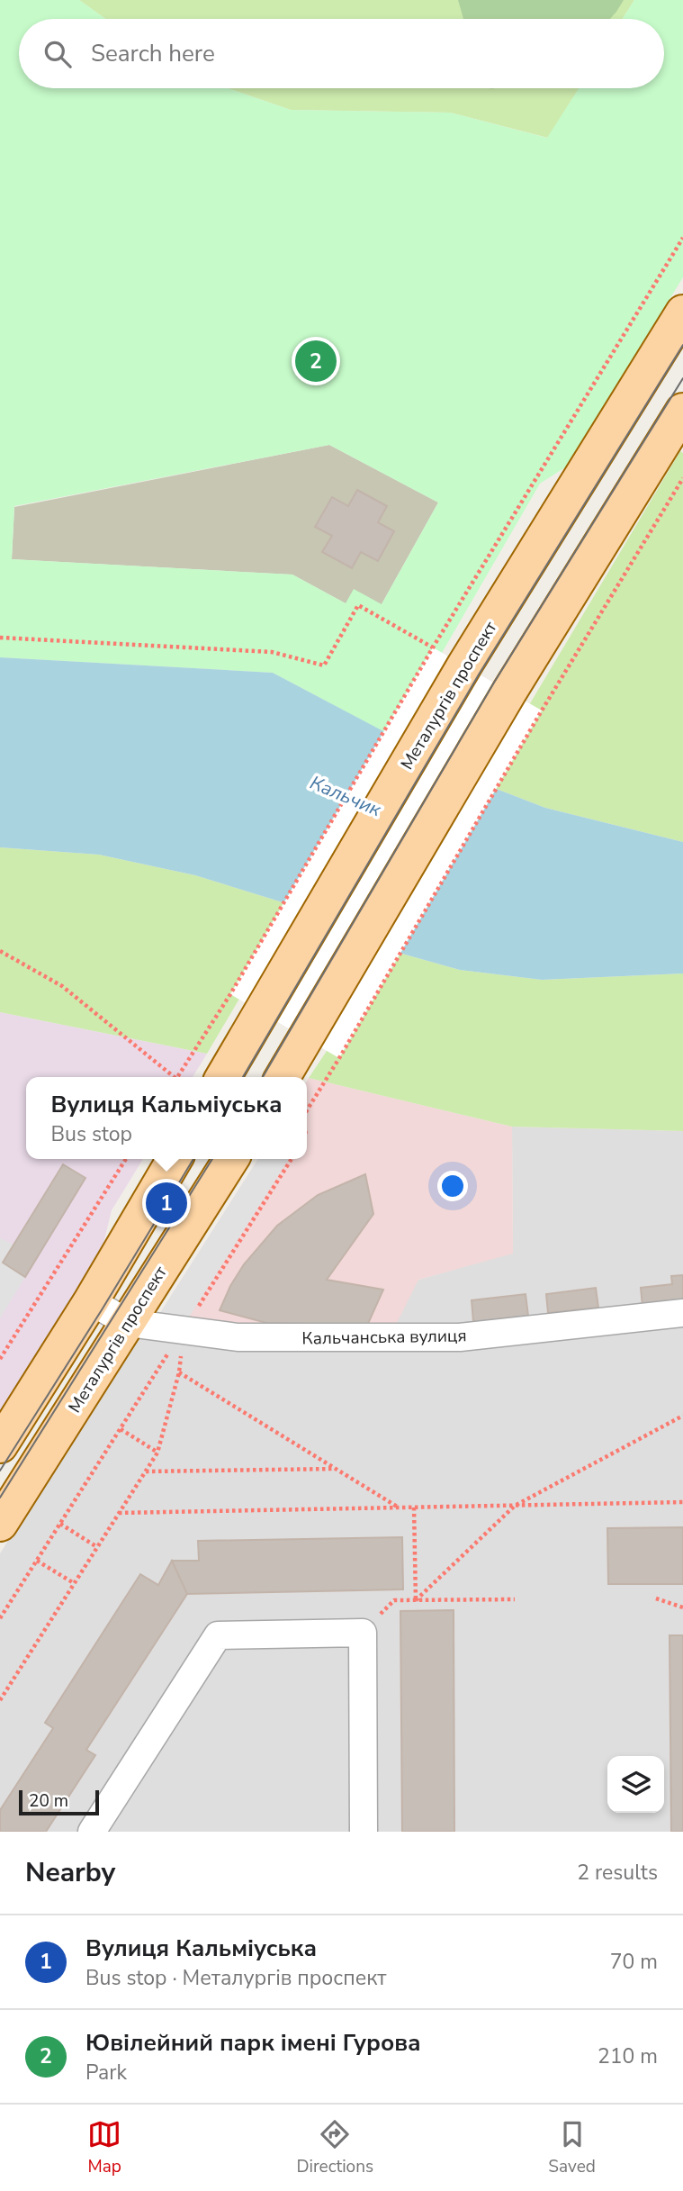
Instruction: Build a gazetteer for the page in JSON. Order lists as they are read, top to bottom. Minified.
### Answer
{"streets":{"main road":["Металургів проспект"],"street":["Кальчанська вулиця"]},"crossings":[["Металургів проспект","Кальчанська вулиця"]],"water":["Кальчик"],"scale_bar":"20 m","page":{"search":"Search here","pins":["2","1"],"popup":["Вулиця Кальміуська","Bus stop"],"scale":"20 m","heading":["Nearby","2 results"],"list":[{"mark":"1","name":"Вулиця Кальміуська","note":"Bus stop · Металургів проспект","value":"70 m"},{"mark":"2","name":"Ювілейний парк імені Гурова","note":"Park","value":"210 m"}],"nav":["Map","Directions","Saved"]}}
